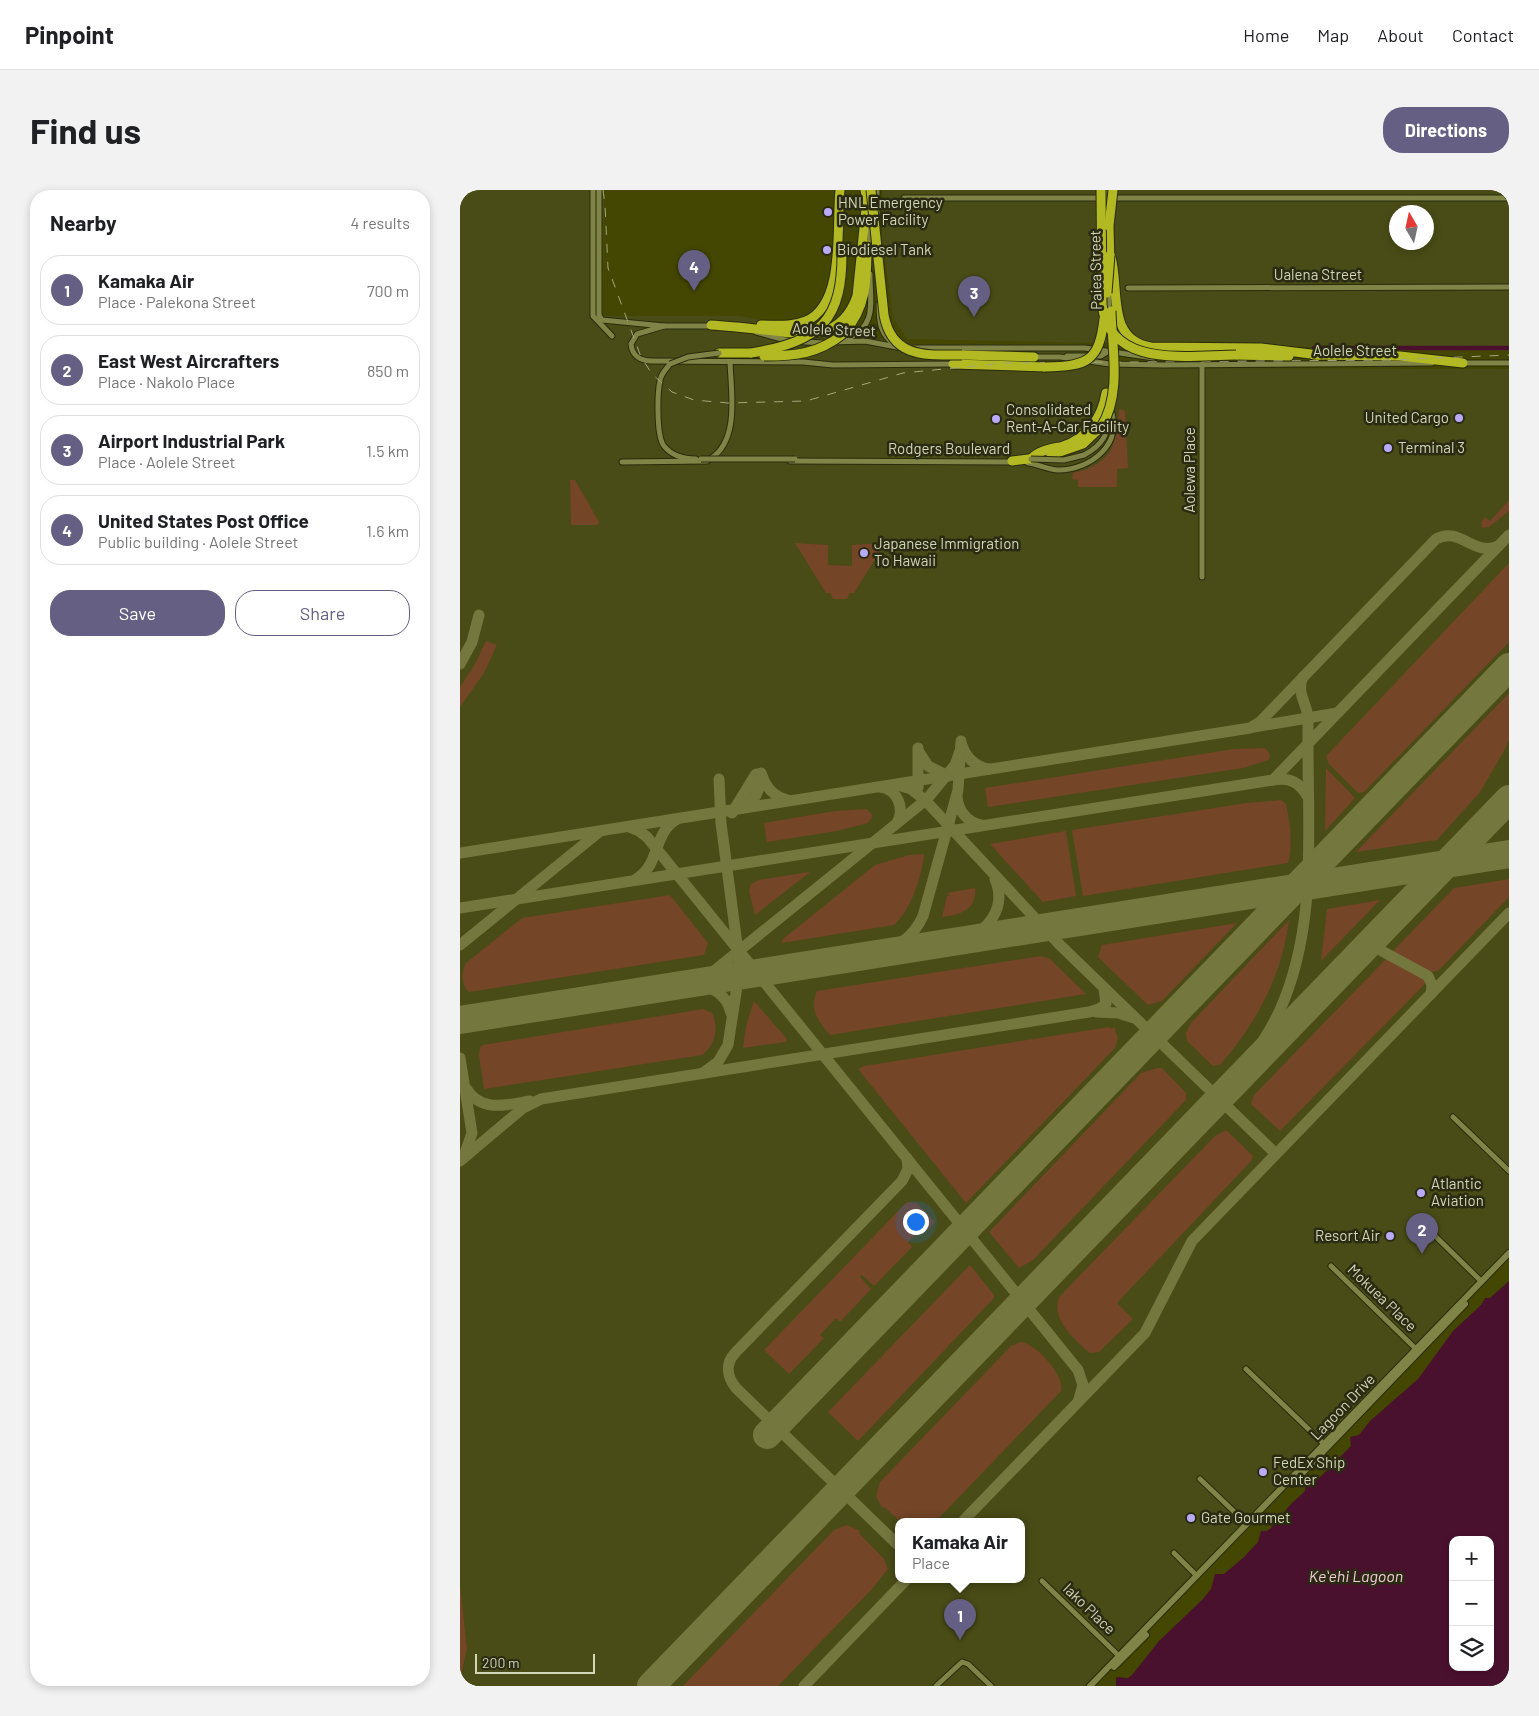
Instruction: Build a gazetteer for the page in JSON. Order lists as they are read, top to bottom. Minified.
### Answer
{"streets":{"street":["Paiea Street","Ualena Street","Aolele Street","Rodgers Boulevard","Aolewa Place","Mokuea Place","Lagoon Drive","Iako Place"]},"crossings":[["Paiea Street","Aolele Street"],["Paiea Street","Rodgers Boulevard"],["Aolele Street","Rodgers Boulevard"],["Aolele Street","Aolewa Place"],["Mokuea Place","Lagoon Drive"],["Lagoon Drive","Iako Place"]],"water":["Keʻehi Lagoon"],"places":["HNL Emergency Power Facility","Biodiesel Tank","United Cargo","Consolidated Rent-A-Car Facility","Terminal 3","Japanese Immigration To Hawaii","Atlantic Aviation","Resort Air","FedEx Ship Center","Gate Gourmet"],"scale_bar":"200 m","north":"top","page":{"header":"Pinpoint","nav":["Home","Map","About","Contact"],"buttons":["Directions",["Save","Share"]],"title":"Find us","heading":["Nearby","4 results"],"pins":["4","3","2","1"],"list":[{"mark":"1","name":"Kamaka Air","note":"Place · Palekona Street","value":"700 m"},{"mark":"2","name":"East West Aircrafters","note":"Place · Nakolo Place","value":"850 m"},{"mark":"3","name":"Airport Industrial Park","note":"Place · Aolele Street","value":"1.5 km"},{"mark":"4","name":"United States Post Office","note":"Public building · Aolele Street","value":"1.6 km"}],"popup":["Kamaka Air","Place"],"map_buttons":["+","−"],"scale":"200 m"}}
